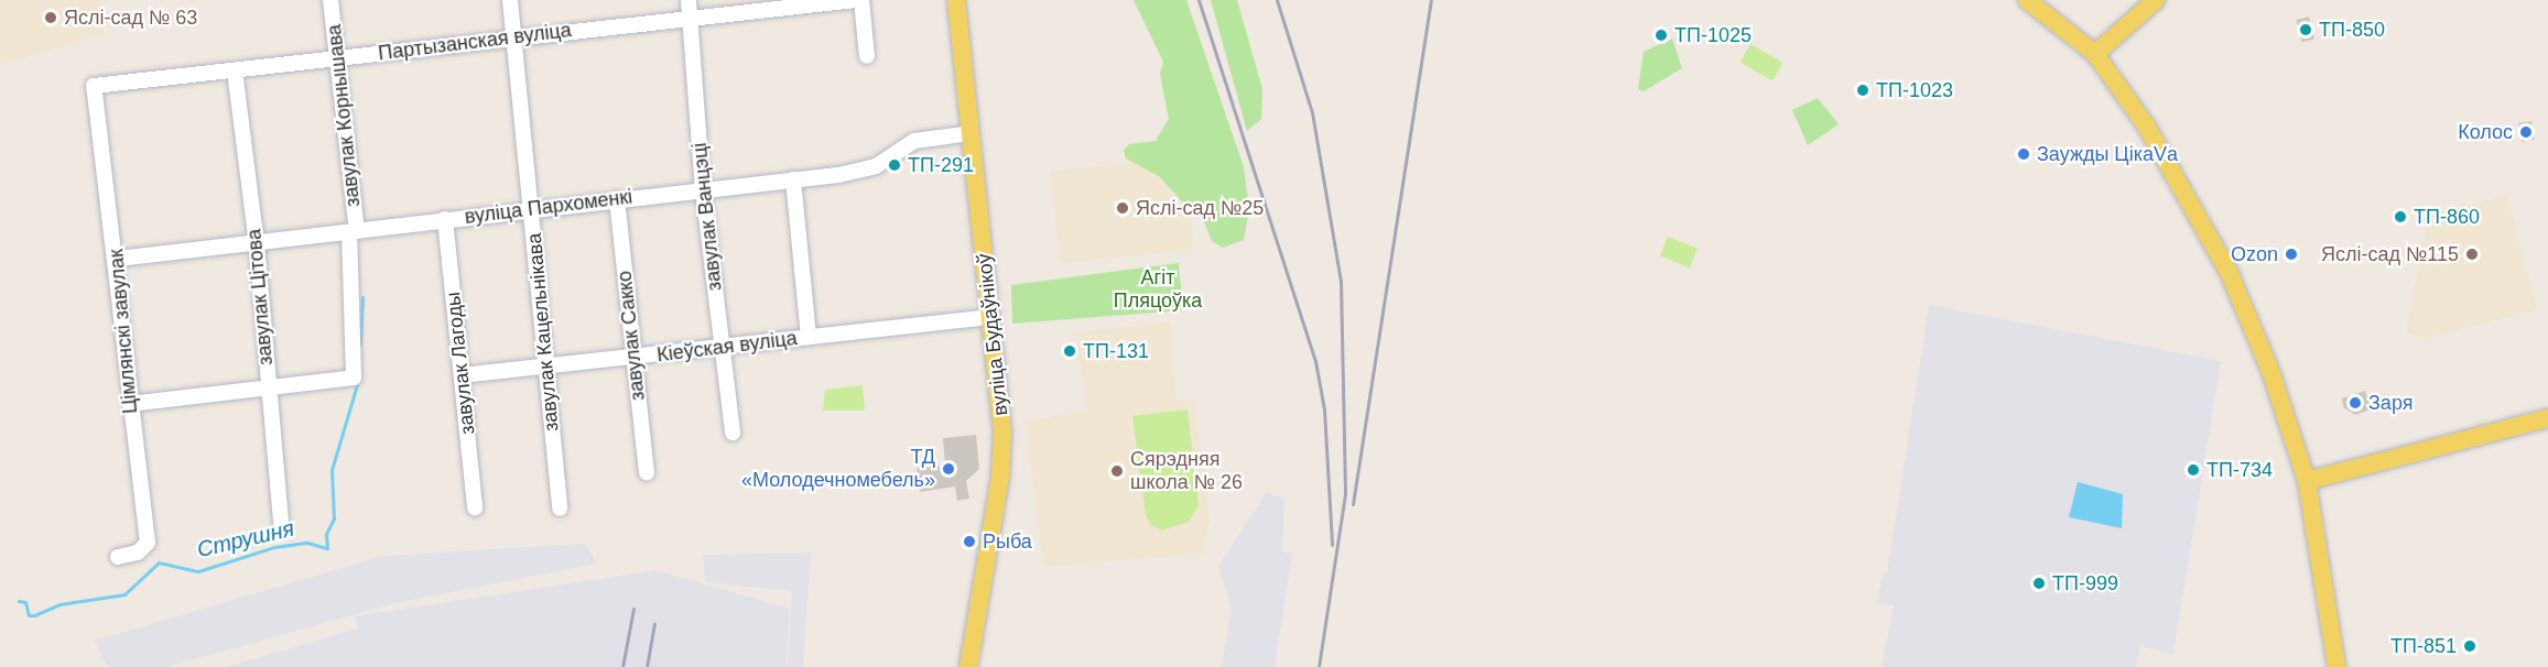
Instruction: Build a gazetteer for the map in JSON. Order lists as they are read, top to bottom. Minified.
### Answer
{"streets":{"main road":["вуліца Будаўнікоў"],"street":["Партызанская вуліца","завулак Корнышава","вуліца Пархоменкі","завулак Ванцэці","завулак Цітова","Цімлянскі завулак","завулак Кацельнікава","завулак Сакко","Кіеўская вуліца","завулак Лагоды"]},"crossings":[["Партызанская вуліца","завулак Корнышава"],["Партызанская вуліца","завулак Ванцэці"],["Партызанская вуліца","завулак Цітова"],["Партызанская вуліца","Цімлянскі завулак"],["Партызанская вуліца","завулак Кацельнікава"],["завулак Корнышава","вуліца Пархоменкі"],["завулак Корнышава","завулак Цітова"],["вуліца Пархоменкі","завулак Ванцэці"],["вуліца Пархоменкі","завулак Цітова"],["вуліца Пархоменкі","Цімлянскі завулак"],["вуліца Пархоменкі","завулак Кацельнікава"],["вуліца Пархоменкі","вуліца Будаўнікоў"],["вуліца Пархоменкі","завулак Сакко"],["вуліца Пархоменкі","завулак Лагоды"],["завулак Ванцэці","Кіеўская вуліца"],["завулак Кацельнікава","Кіеўская вуліца"],["вуліца Будаўнікоў","Кіеўская вуліца"],["завулак Сакко","Кіеўская вуліца"],["Кіеўская вуліца","завулак Лагоды"]],"water":["Струшня"],"parks":["Агіт Пляцоўка"],"places":["Яслі-сад № 63","ТП-850","ТП-1025","ТП-1023","Колос","Заужды ЦікаVа","ТП-291","Яслі-сад №25","ТП-860","Ozon","Яслі-сад №115","ТП-131","Заря","ТД «Молодечномебель»","ТП-734","Сярэдняя школа № 26","Рыба","ТП-999","ТП-851"]}
